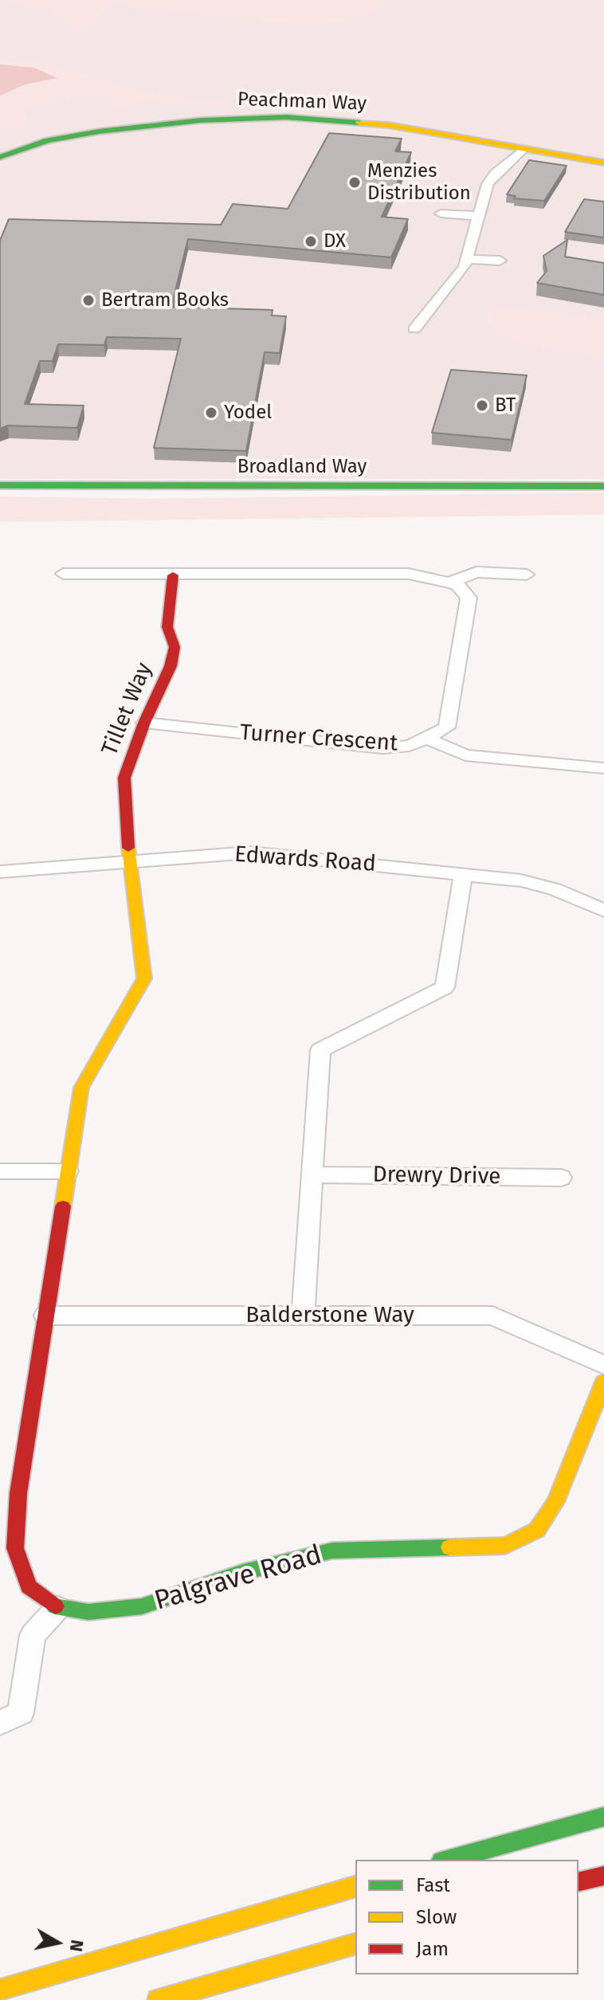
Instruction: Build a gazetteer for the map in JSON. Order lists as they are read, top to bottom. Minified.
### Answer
{"streets":{"main road":["Peachman Way","Broadland Way","Tillet Way","Palgrave Road"],"street":["Turner Crescent","Edwards Road","Drewry Drive","Balderstone Way"]},"crossings":[["Tillet Way","Turner Crescent"],["Tillet Way","Edwards Road"],["Tillet Way","Palgrave Road"],["Edwards Road","Palgrave Road"],["Balderstone Way","Palgrave Road"]],"places":["Menzies Distribution","DX","Bertram Books","BT","Yodel"],"legend":["Fast","Slow","Jam"],"north":"right"}
